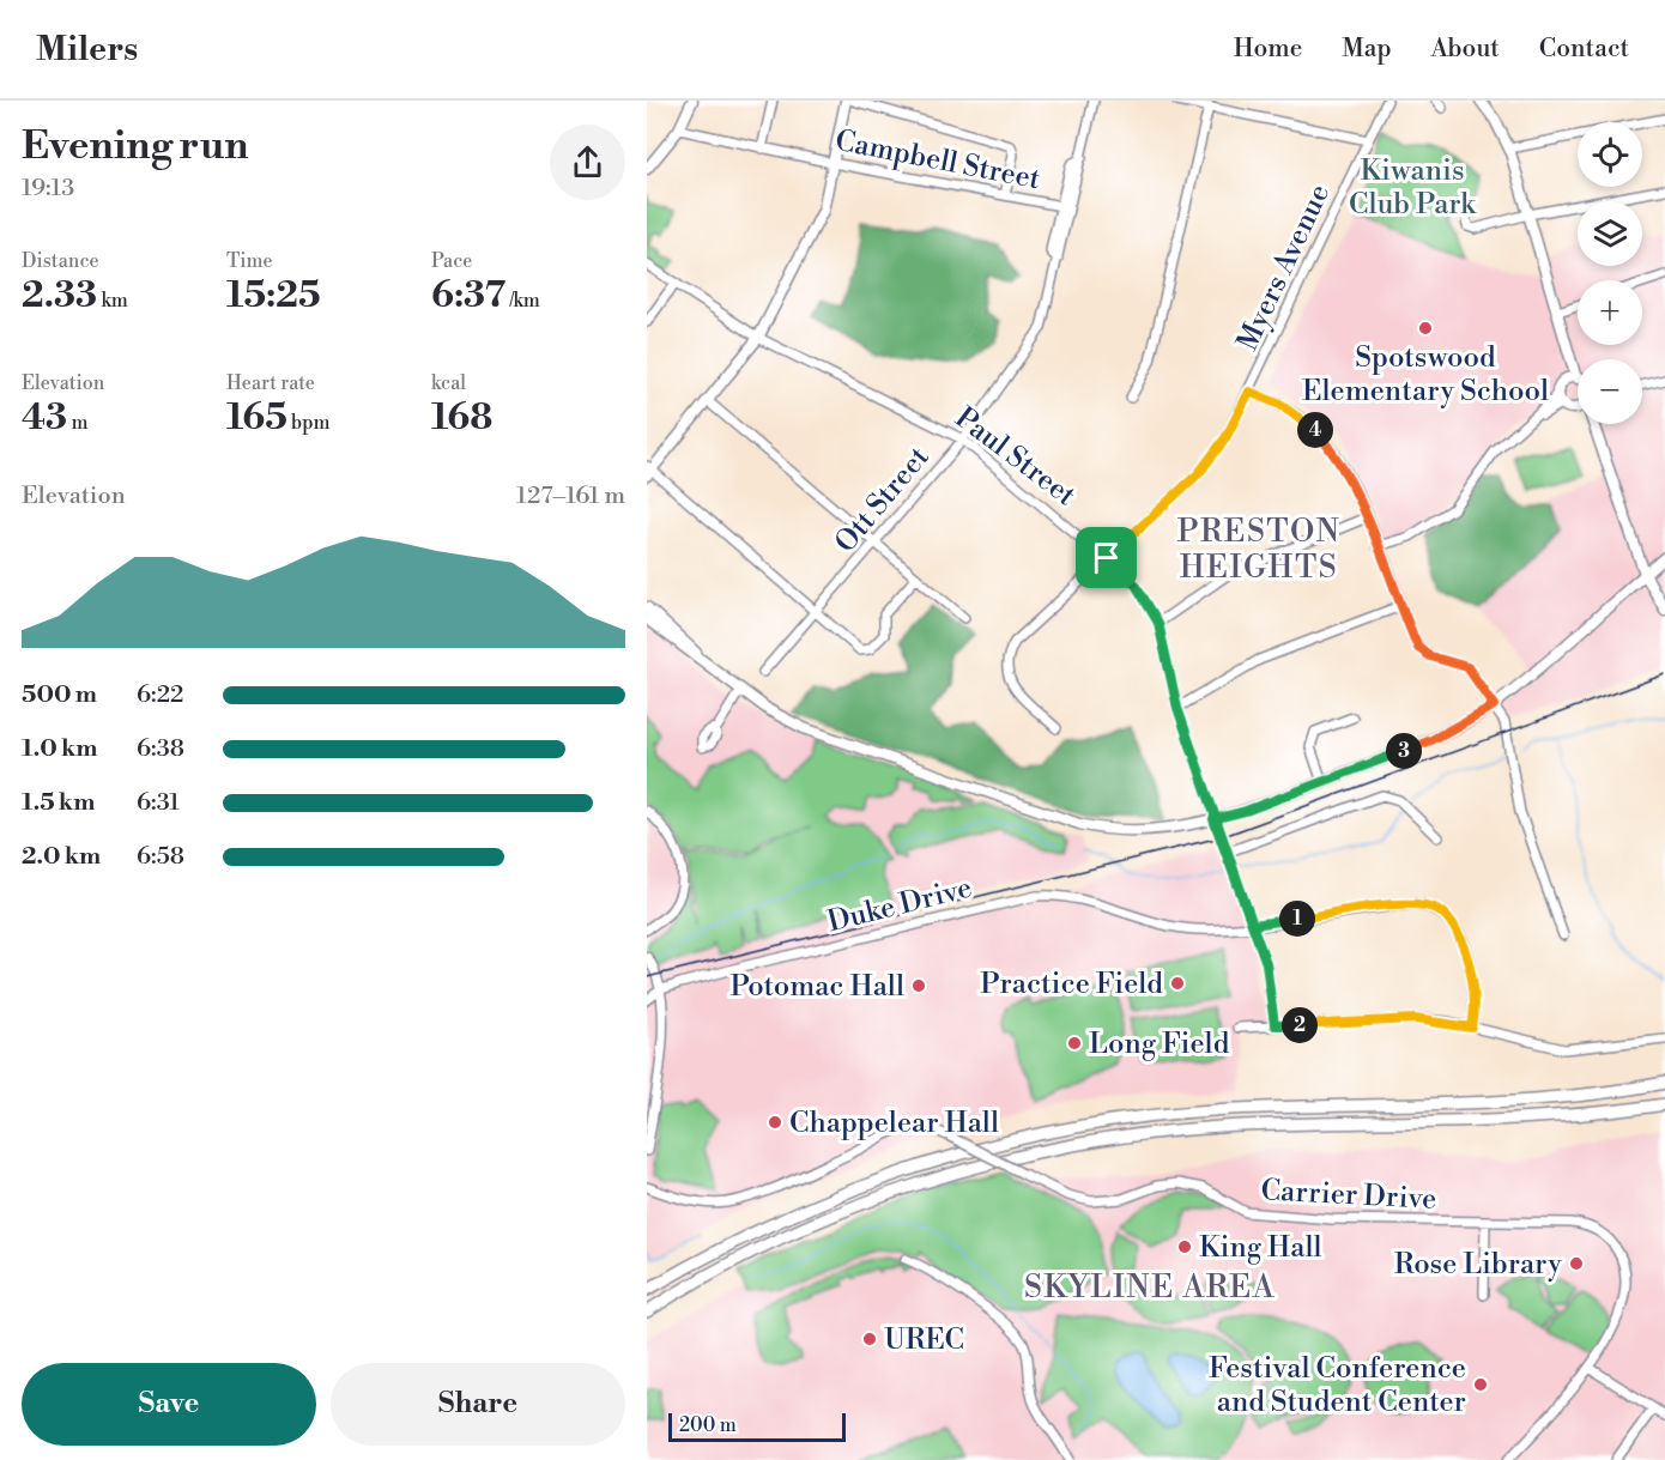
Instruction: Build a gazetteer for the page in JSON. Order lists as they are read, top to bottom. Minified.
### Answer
{"streets":{"street":["Campbell Street","Myers Avenue","Paul Street","Ott Street","Duke Drive","Carrier Drive"]},"crossings":[["Campbell Street","Ott Street"],["Myers Avenue","Paul Street"],["Paul Street","Ott Street"],["Paul Street","Duke Drive"]],"districts":["PRESTON HEIGHTS","SKYLINE AREA"],"parks":["Kiwanis Club Park"],"places":["Spotswood Elementary School","Practice Field","Potomac Hall","Long Field","Chappelear Hall","King Hall","Rose Library","UREC","Festival Conference and Student Center"],"scale_bar":"200 m","page":{"header":"Milers","nav":["Home","Map","About","Contact"],"heading":["Evening run","19:13"],"map_buttons":["+","−"],"stats":[["Distance","2.33 km"],["Time","15:25"],["Pace","6:37 /km"],["Elevation","43 m"],["Heart rate","165 bpm"],["kcal","168"]],"pins":["4","3","1","2"],"chart":["Elevation","127–161 m"],"list":[{"name":"500 m","note":"6:22"},{"name":"1.0 km","note":"6:38"},{"name":"1.5 km","note":"6:31"},{"name":"2.0 km","note":"6:58"}],"buttons":["Save","Share"],"scale":"200 m"}}
